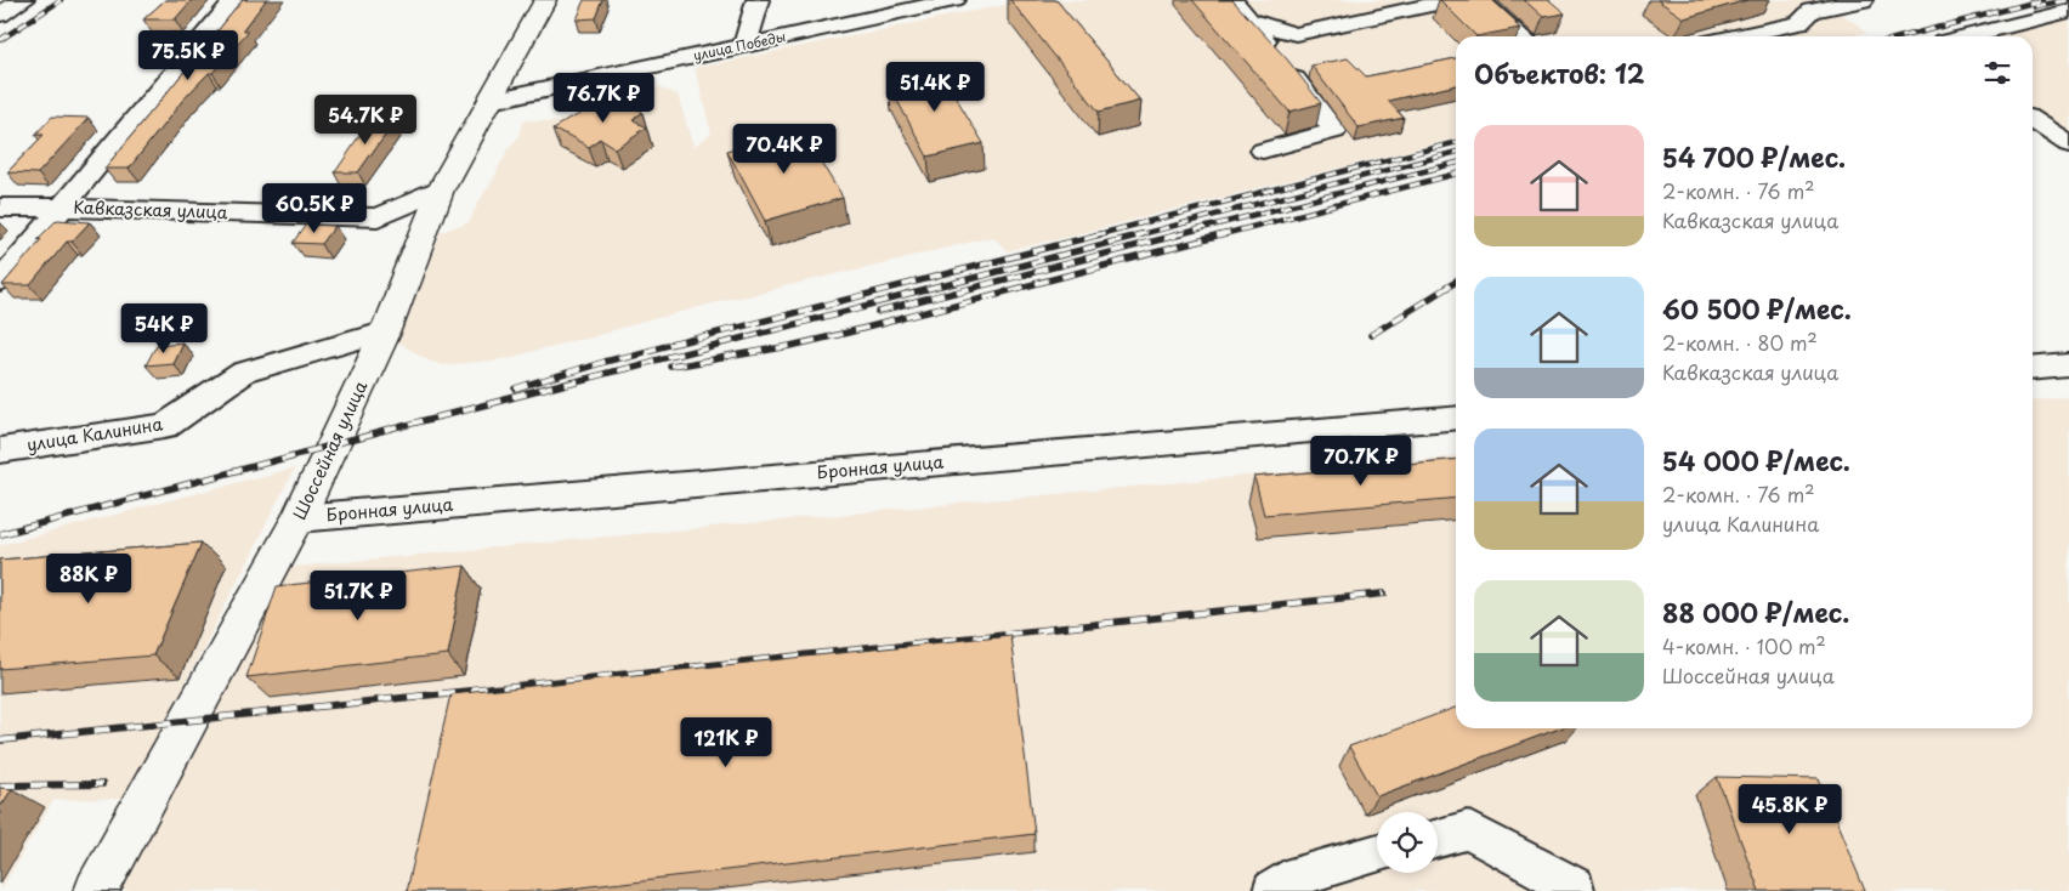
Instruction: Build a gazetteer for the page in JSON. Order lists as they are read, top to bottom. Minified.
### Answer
{"streets":{"main road":["Шоссейная улица"],"street":["улица Победы","Кавказская улица","улица Калинина","Бронная улица"]},"crossings":[["улица Победы","Шоссейная улица"],["Кавказская улица","Шоссейная улица"],["улица Калинина","Шоссейная улица"],["Шоссейная улица","Бронная улица"]],"page":{"price":["75.5K ₽","51.4K ₽","76.7K ₽","54.7K ₽","70.4K ₽","60.5K ₽","54K ₽","70.7K ₽","88K ₽","51.7K ₽","121K ₽","45.8K ₽"],"heading":"Объектов: 12","list":[{"name":"54 700 ₽/мес.","note":"2-комн. · 76 m² · Кавказская улица"},{"name":"60 500 ₽/мес.","note":"2-комн. · 80 m² · Кавказская улица"},{"name":"54 000 ₽/мес.","note":"2-комн. · 76 m² · улица Калинина"},{"name":"88 000 ₽/мес.","note":"4-комн. · 100 m² · Шоссейная улица"}]}}
